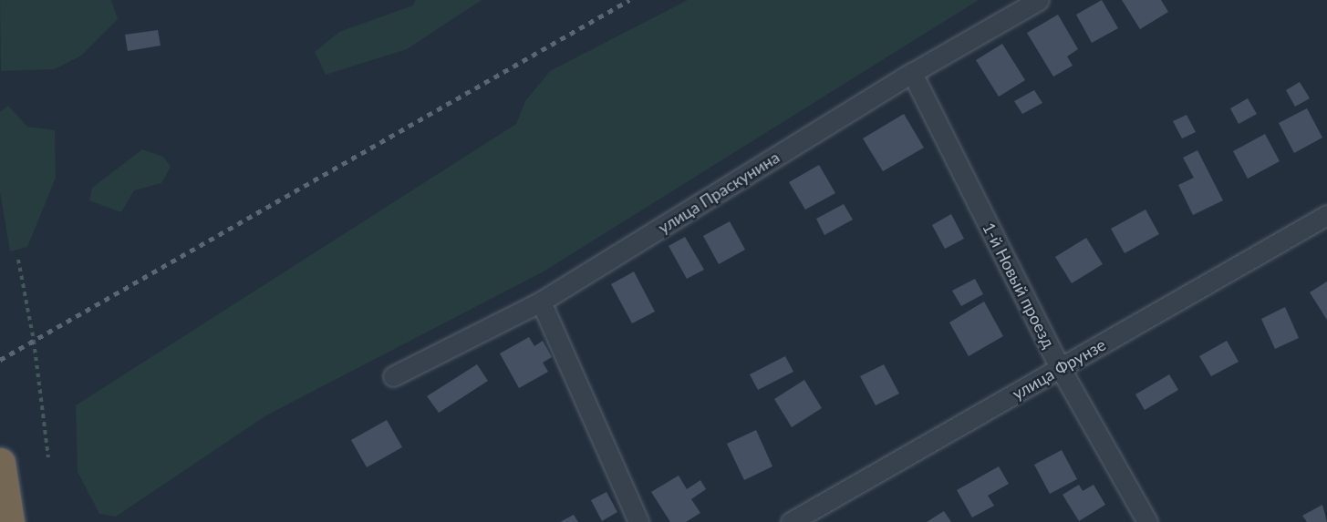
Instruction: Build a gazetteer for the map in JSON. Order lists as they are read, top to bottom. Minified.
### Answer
{"streets":{"street":["улица Праскунина","1-й Новый проезд","улица Фрунзе"]},"crossings":[["улица Праскунина","1-й Новый проезд"],["1-й Новый проезд","улица Фрунзе"]]}
